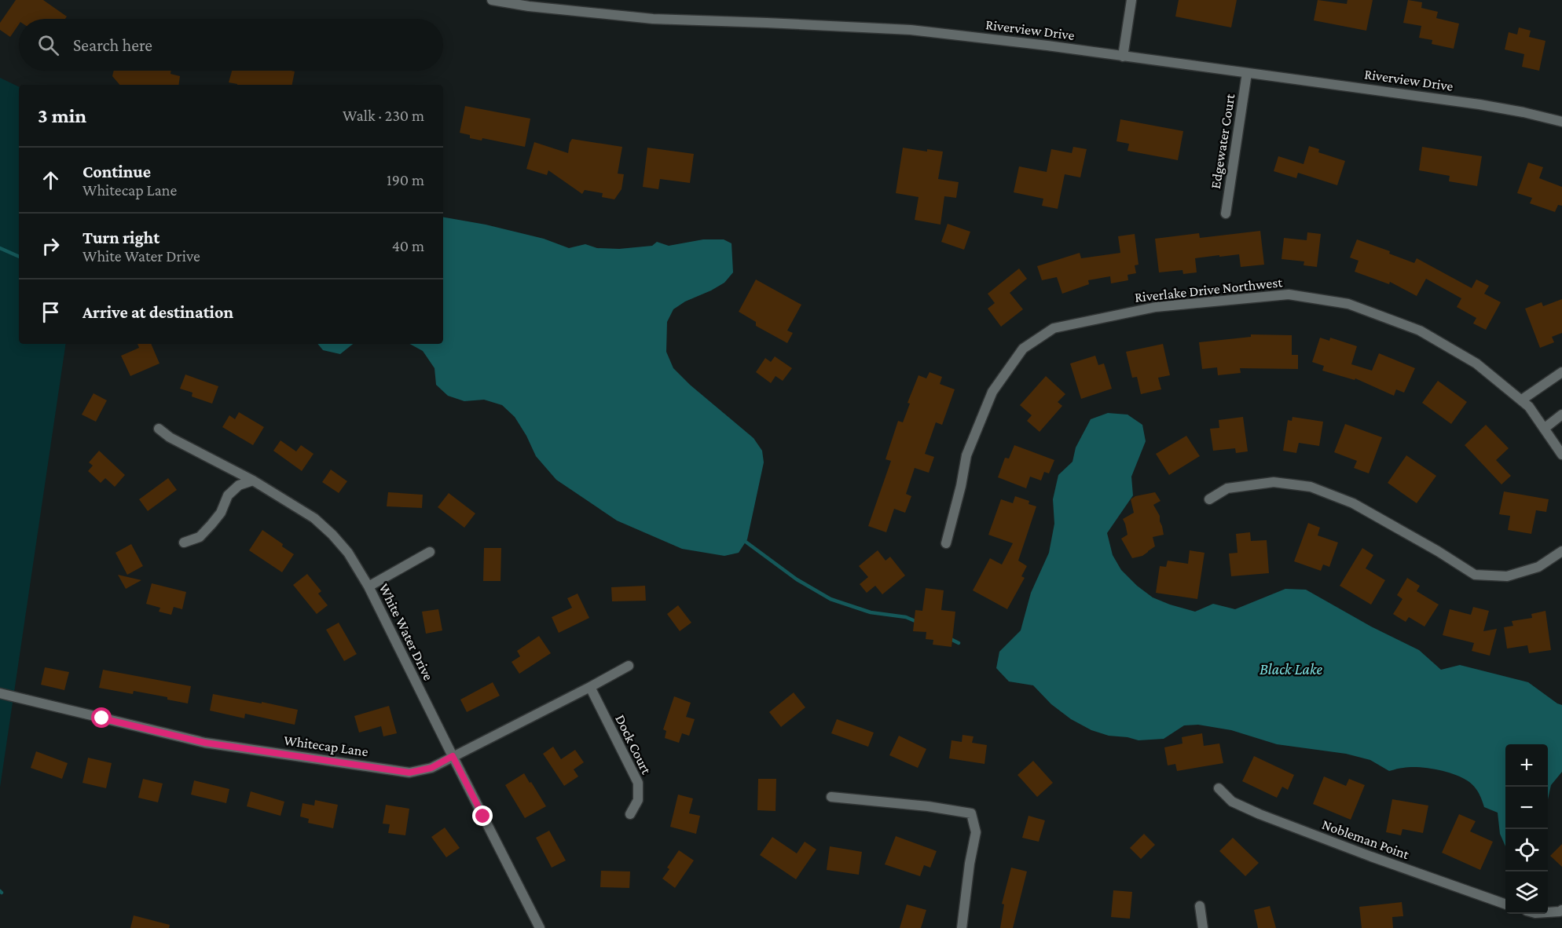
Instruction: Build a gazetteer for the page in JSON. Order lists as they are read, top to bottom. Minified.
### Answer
{"streets":{"street":["Riverview Drive","Edgewater Court","Riverlake Drive Northwest","White Water Drive","Dock Court","Whitecap Lane","Nobleman Point"]},"crossings":[["Riverview Drive","Edgewater Court"],["White Water Drive","Whitecap Lane"],["Dock Court","Whitecap Lane"]],"water":["Black Lake"],"page":{"search":"Search here","heading":["3 min","Walk · 230 m"],"list":[["Continue","Whitecap Lane","190 m"],["Turn right","White Water Drive","40 m"],"Arrive at destination"],"map_buttons":["+","−"]}}
